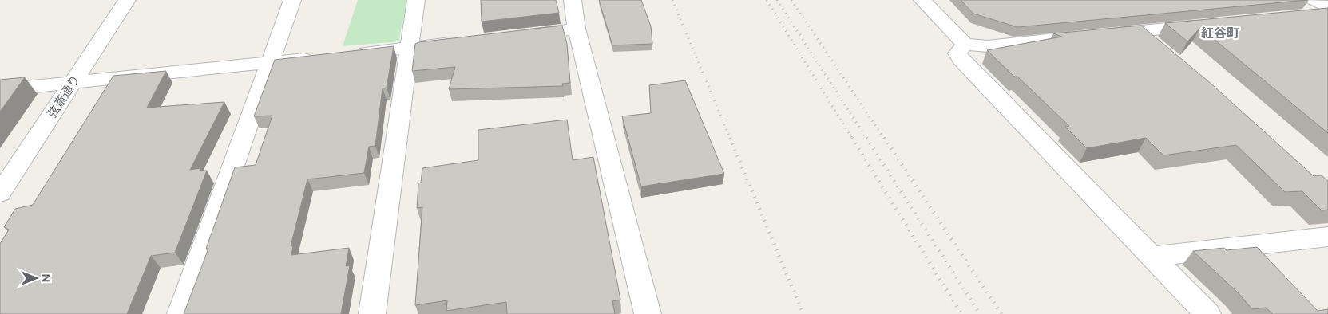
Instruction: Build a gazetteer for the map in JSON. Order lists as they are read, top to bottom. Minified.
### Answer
{"streets":{"street":["弦斎通り"]},"districts":["紅谷町"],"north":"right"}
